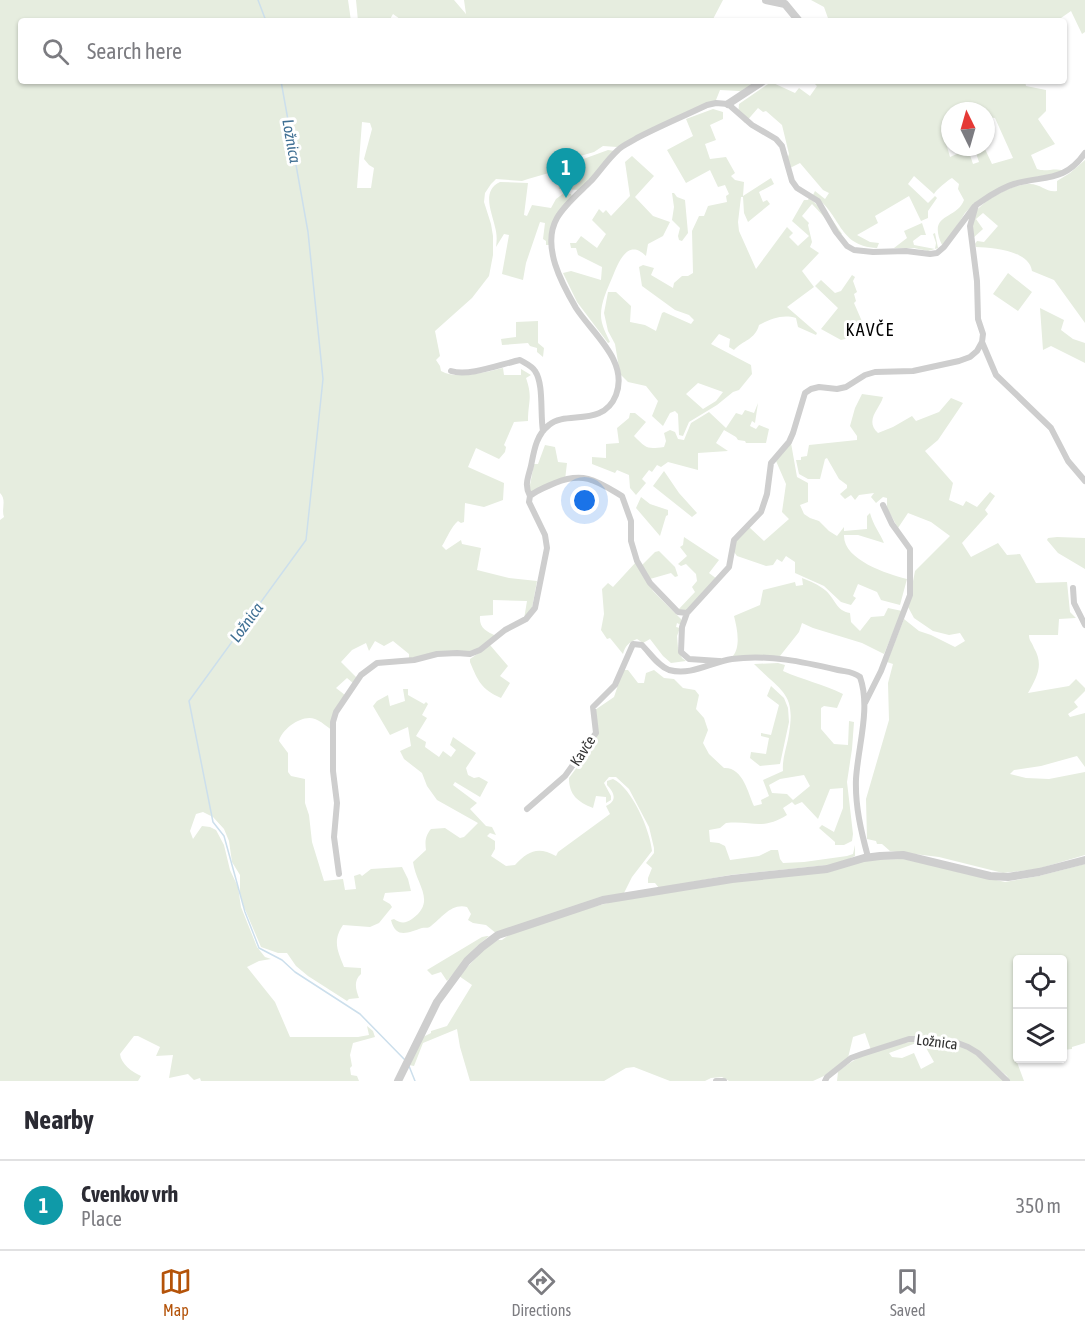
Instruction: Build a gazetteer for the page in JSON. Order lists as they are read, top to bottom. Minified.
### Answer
{"streets":{"street":["Kavče","Ložnica"]},"districts":["KAVČE"],"water":["Ložnica"],"north":"top","page":{"search":"Search here","pins":"1","heading":"Nearby","list":[{"mark":"1","name":"Cvenkov vrh","note":"Place","value":"350 m"}],"nav":["Map","Directions","Saved"]}}
